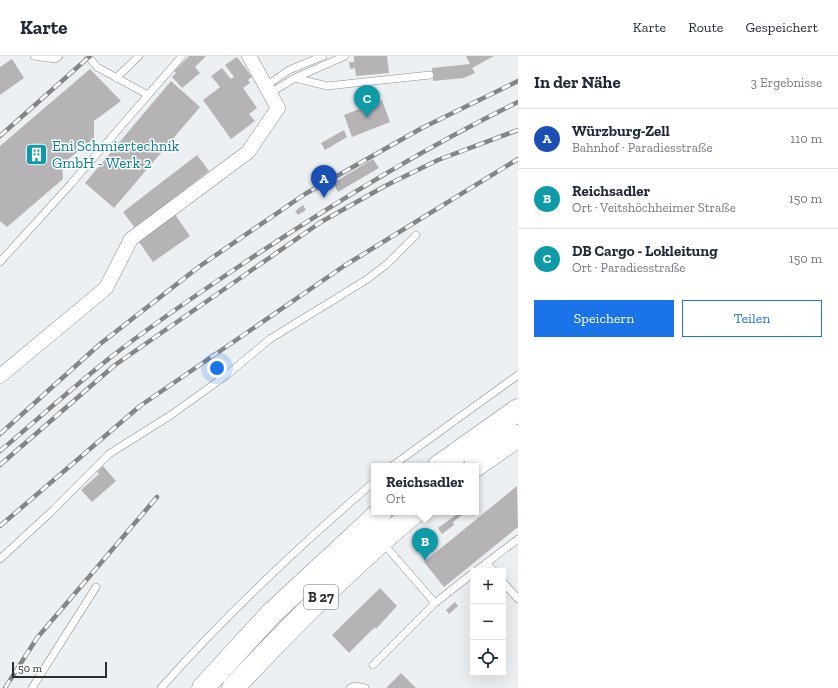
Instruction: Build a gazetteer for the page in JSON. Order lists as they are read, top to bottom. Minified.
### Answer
{"streets":{"highway":["B 27"]},"places":{"building":["Eni Schmiertechnik GmbH - Werk 2"]},"scale_bar":"50 m","page":{"header":"Karte","nav":["Karte","Route","Gespeichert"],"heading":["In der Nähe","3 Ergebnisse"],"pins":["C","A","B"],"list":[{"mark":"A","name":"Würzburg-Zell","note":"Bahnhof · Paradiesstraße","value":"110 m"},{"mark":"B","name":"Reichsadler","note":"Ort · Veitshöchheimer Straße","value":"150 m"},{"mark":"C","name":"DB Cargo - Lokleitung","note":"Ort · Paradiesstraße","value":"150 m"}],"buttons":["Speichern","Teilen"],"popup":["Reichsadler","Ort"],"map_buttons":["+","−"],"scale":"50 m"}}
